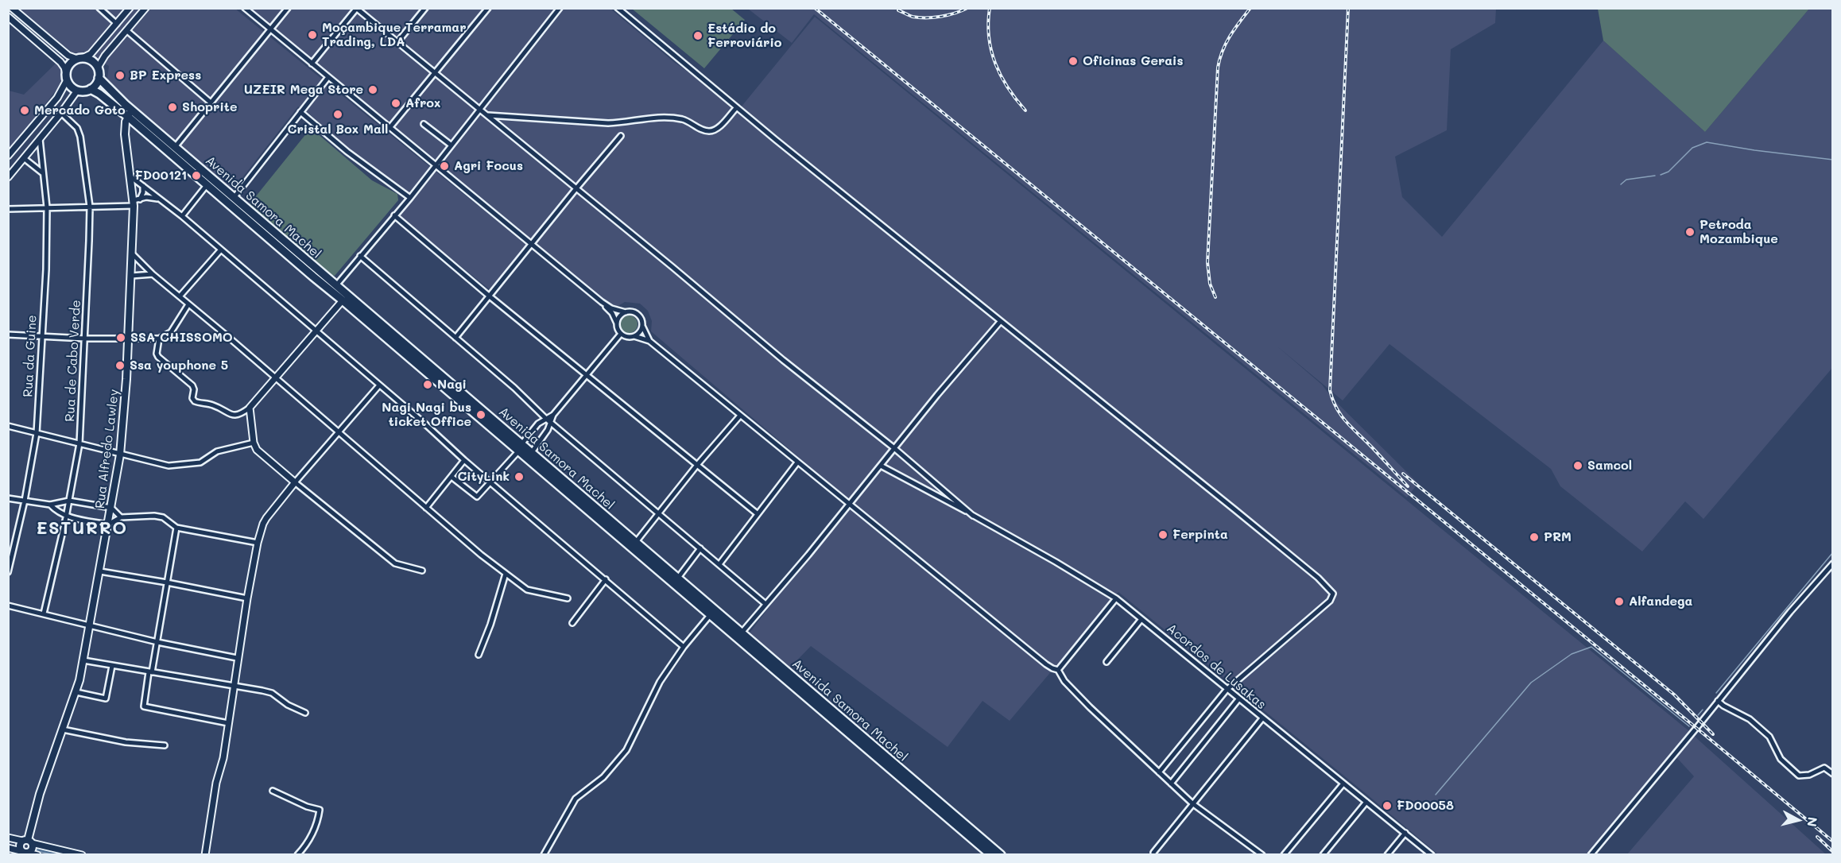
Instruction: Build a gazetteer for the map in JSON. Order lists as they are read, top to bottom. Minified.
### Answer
{"streets":{"highway":["Avenida Samora Machel"],"main road":["Rua Alfredo Lawley"],"street":["Rua da Guine","Rua de Cabo Verde","Acordos de Lusakas"]},"crossings":[["Avenida Samora Machel","Rua Alfredo Lawley"]],"districts":["ESTURRO"],"places":["Moçambique Terramar Trading, LDA","Estádio do Ferroviário","Oficinas Gerais","BP Express","UZEIR Mega Store","Afrox","Shoprite","Mercado Goto","Cristal Box Mall","Agri Focus","FD00121","Petroda Mozambique","SSA CHISSOMO","Ssa youphone 5","Nagi","Nagi Nagi bus ticket Office","Samcol","CityLink","Ferpinta","PRM","Alfandega","FD00058"],"north":"right"}
